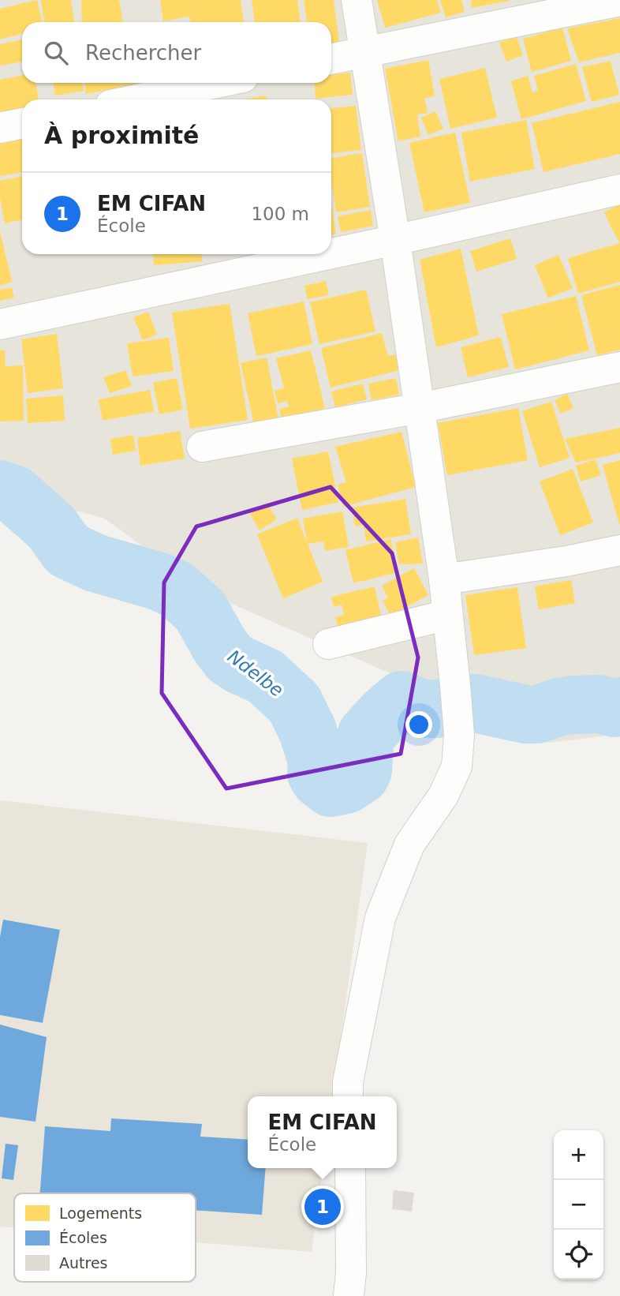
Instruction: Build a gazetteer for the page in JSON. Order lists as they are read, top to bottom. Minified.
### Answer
{"water":["Ndelbe"],"legend":["Logements","Écoles","Autres"],"page":{"search":"Rechercher","heading":"À proximité","list":[{"mark":"1","name":"EM CIFAN","note":"École","value":"100 m"}],"popup":["EM CIFAN","École"],"map_buttons":["+","−"],"pins":"1"}}
